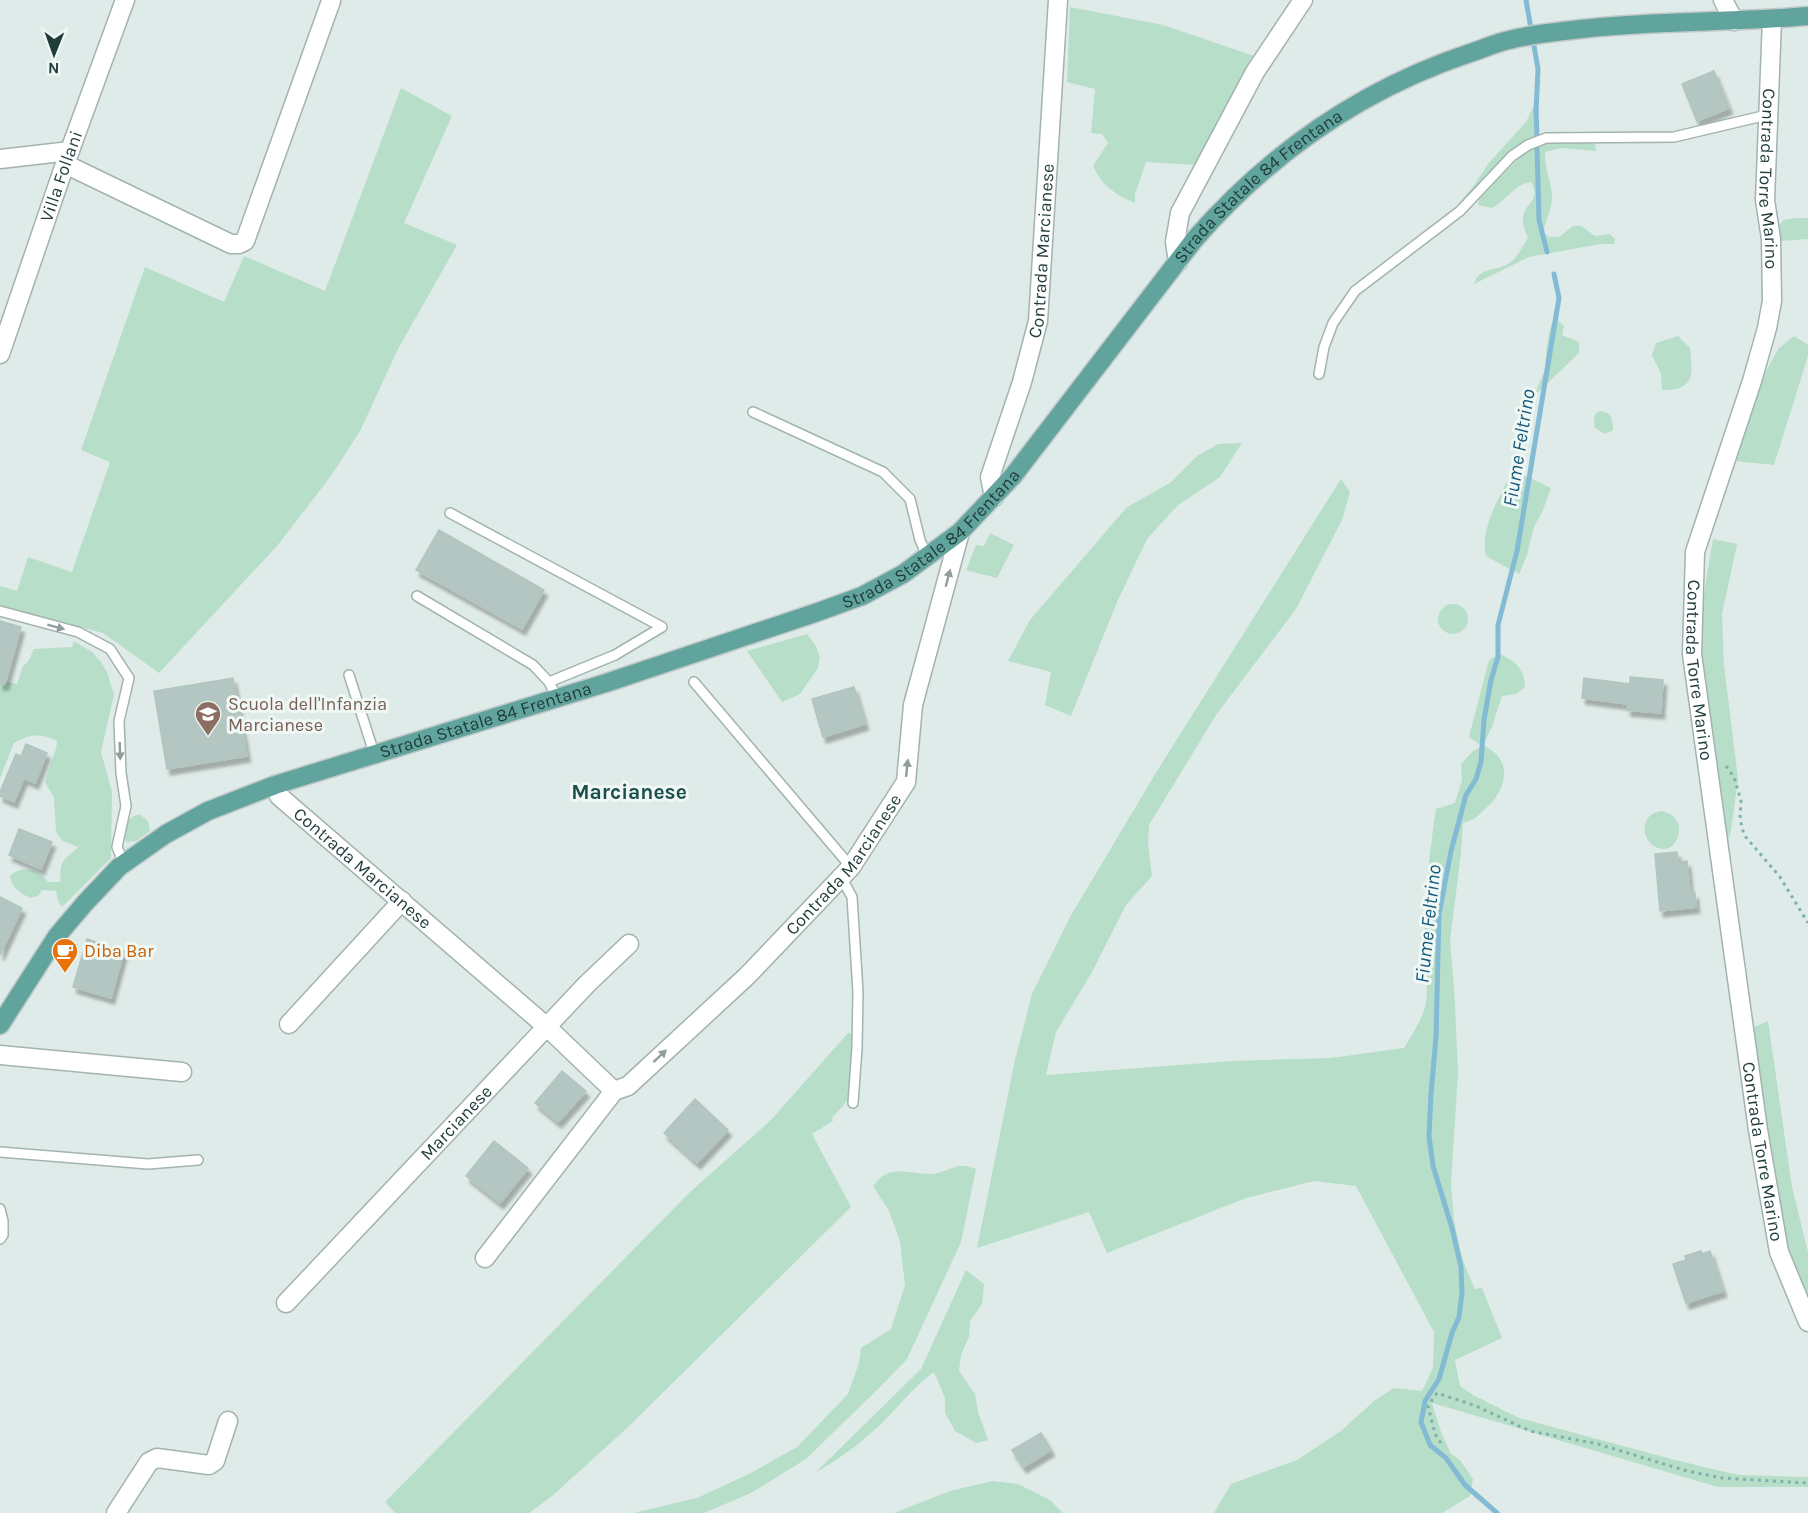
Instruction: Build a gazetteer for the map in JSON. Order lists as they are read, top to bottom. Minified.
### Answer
{"streets":{"main road":["Strada Statale 84 Frentana"],"street":["Villa Follani","Contrada Torre Marino","Contrada Marcianese","Marcianese"]},"crossings":[["Contrada Torre Marino","Strada Statale 84 Frentana"],["Strada Statale 84 Frentana","Contrada Marcianese"],["Contrada Marcianese","Marcianese"]],"one_way":["Contrada Marcianese"],"districts":["Marcianese"],"water":["Fiume Feltrino"],"places":{"school or university":["Scuola dell'Infanzia Marcianese"],"cafe":["Diba Bar"]},"north":"bottom"}
